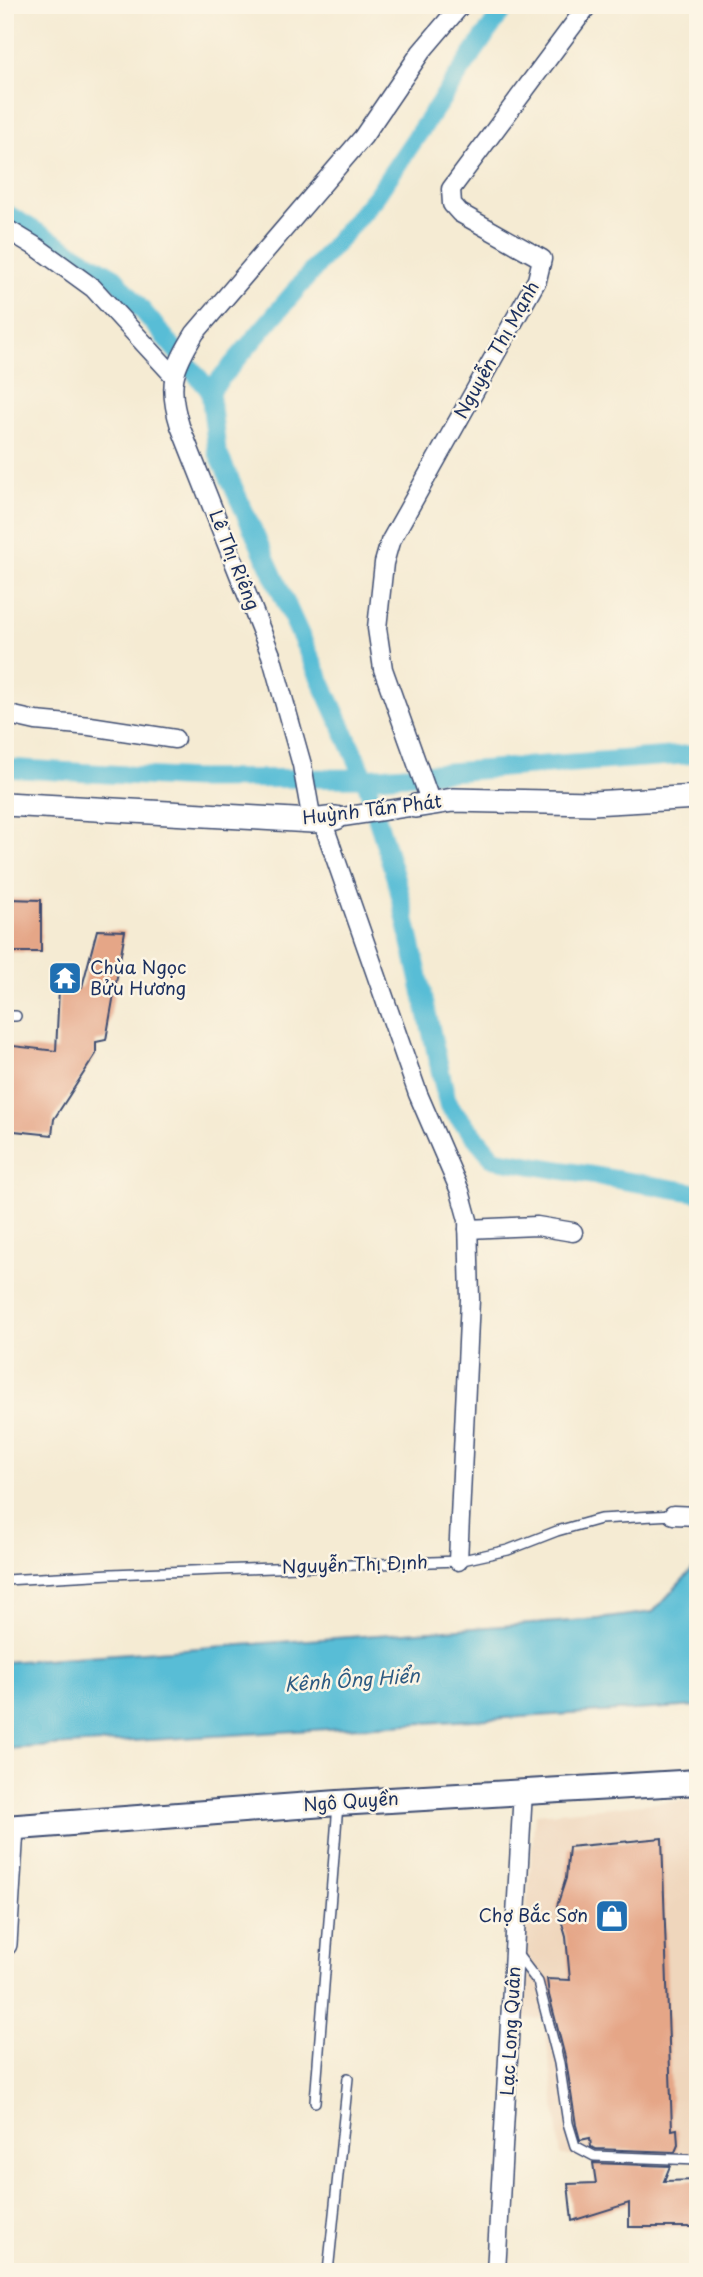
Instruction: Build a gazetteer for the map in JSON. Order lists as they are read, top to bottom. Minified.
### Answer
{"streets":{"main road":["Ngô Quyền"],"street":["Nguyễn Thị Mạnh","Lê Thị Riêng","Huỳnh Tấn Phát","Nguyễn Thị Định","Lạc Long Quân"]},"crossings":[["Nguyễn Thị Mạnh","Huỳnh Tấn Phát"],["Lê Thị Riêng","Huỳnh Tấn Phát"],["Lê Thị Riêng","Nguyễn Thị Định"],["Ngô Quyền","Lạc Long Quân"]],"water":["Kênh Ông Hiển"],"places":{"temple":["Chùa Ngọc Bửu Hương"],"shop":["Chợ Bắc Sơn"]}}
